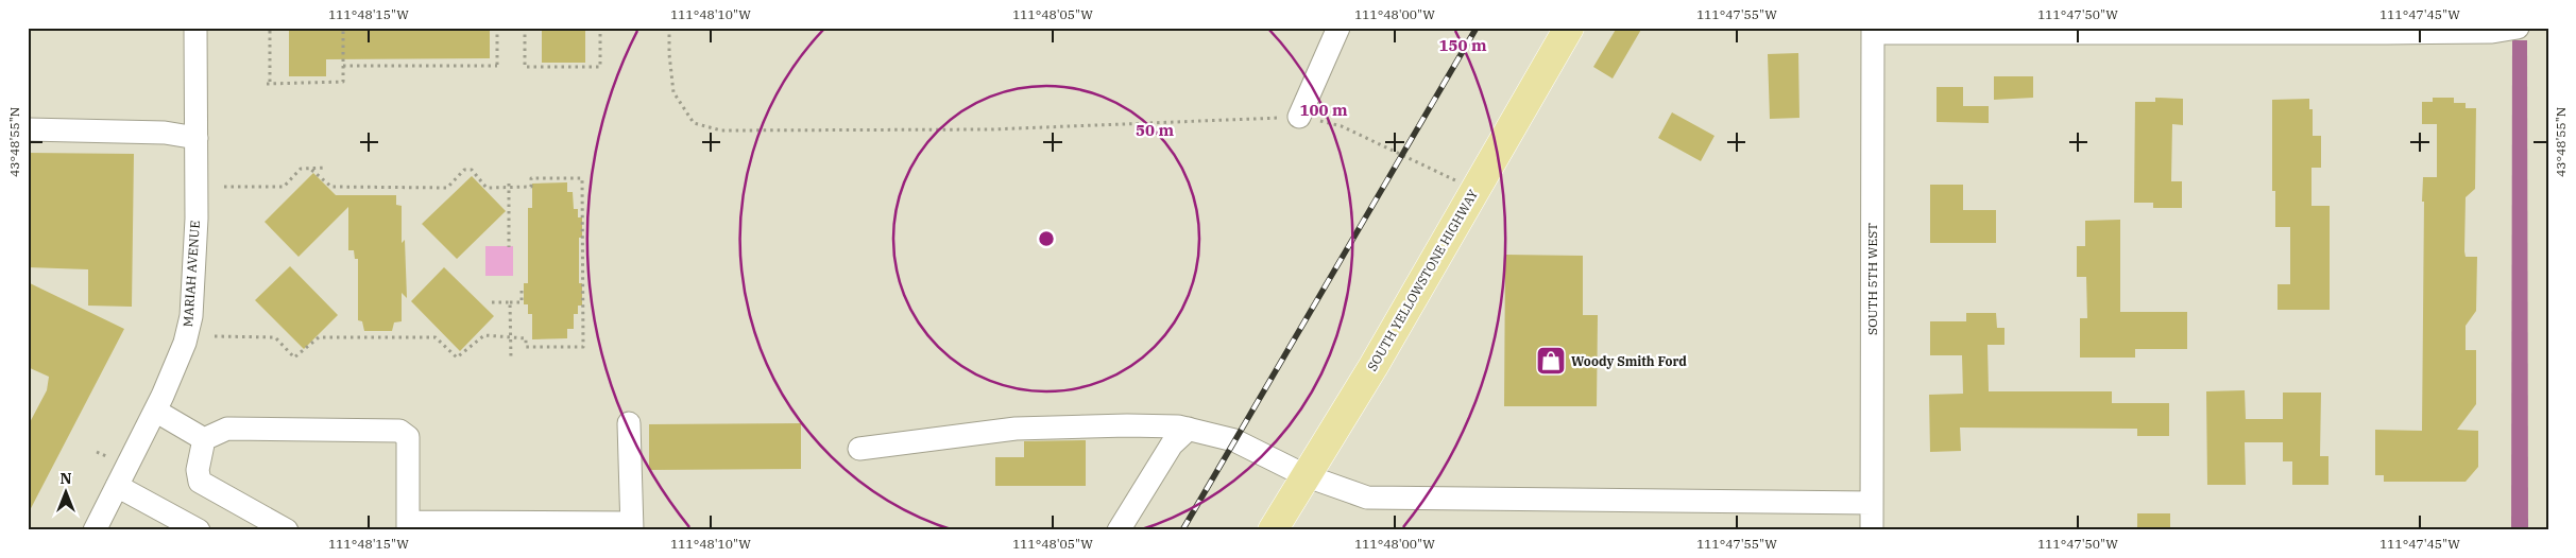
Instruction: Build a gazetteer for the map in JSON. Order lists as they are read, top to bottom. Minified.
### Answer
{"streets":{"main road":["SOUTH YELLOWSTONE HIGHWAY"],"street":["MARIAH AVENUE","SOUTH 5TH WEST"]},"places":{"shop":["Woody Smith Ford"]},"north":"top","coordinates":["111°48'15\"W","111°48'10\"W","111°48'05\"W","111°48'00\"W","111°47'55\"W","111°47'50\"W","111°47'45\"W","43°48'55\"N"],"rings":["150 m","100 m","50 m"]}
